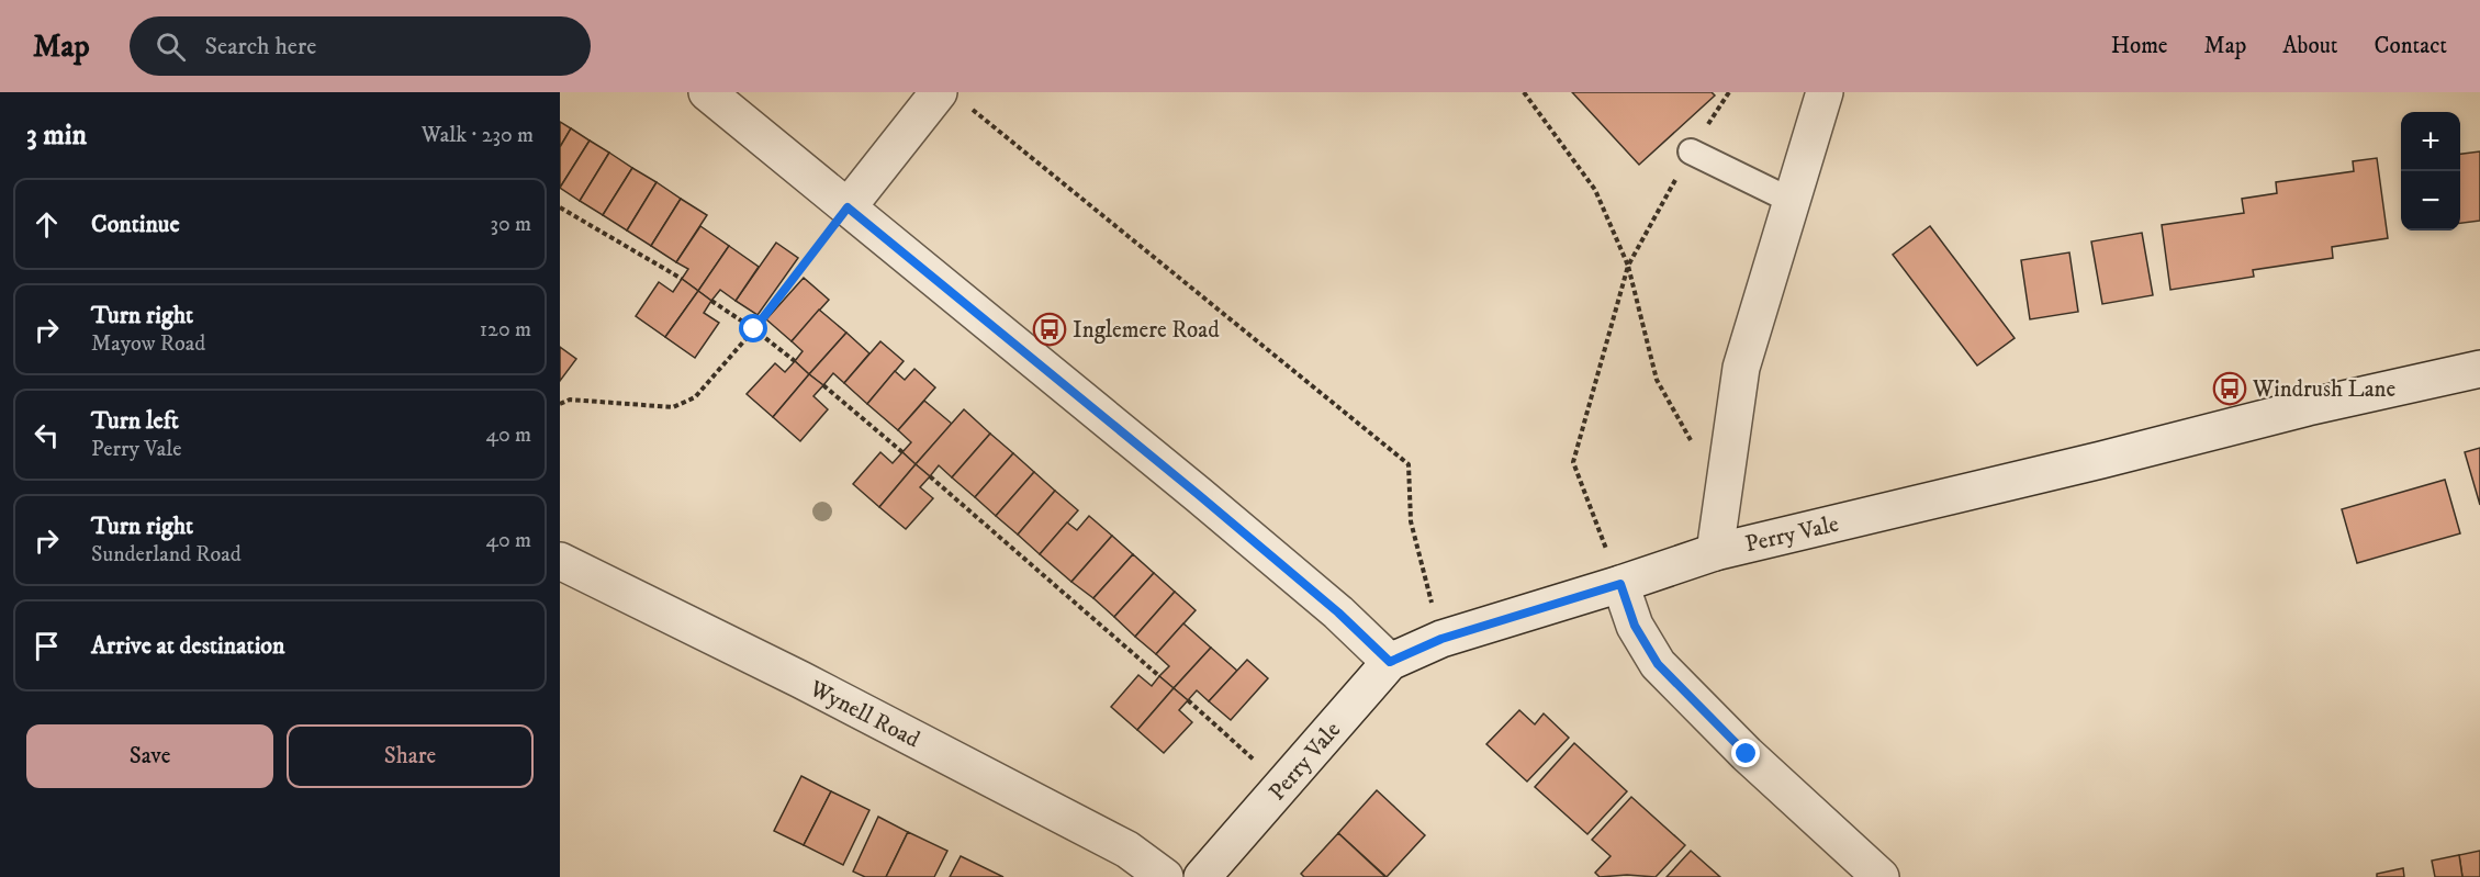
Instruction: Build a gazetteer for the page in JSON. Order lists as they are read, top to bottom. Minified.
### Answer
{"streets":{"street":["Perry Vale","Wynell Road"]},"places":{"bus stop":["Inglemere Road","Windrush Lane"]},"page":{"header":"Map","search":"Search here","nav":["Home","Map","About","Contact"],"heading":["3 min","Walk · 230 m"],"map_buttons":["+","−"],"list":[["Continue","30 m"],["Turn right","Mayow Road","120 m"],["Turn left","Perry Vale","40 m"],["Turn right","Sunderland Road","40 m"],"Arrive at destination"],"buttons":["Save","Share"]}}
